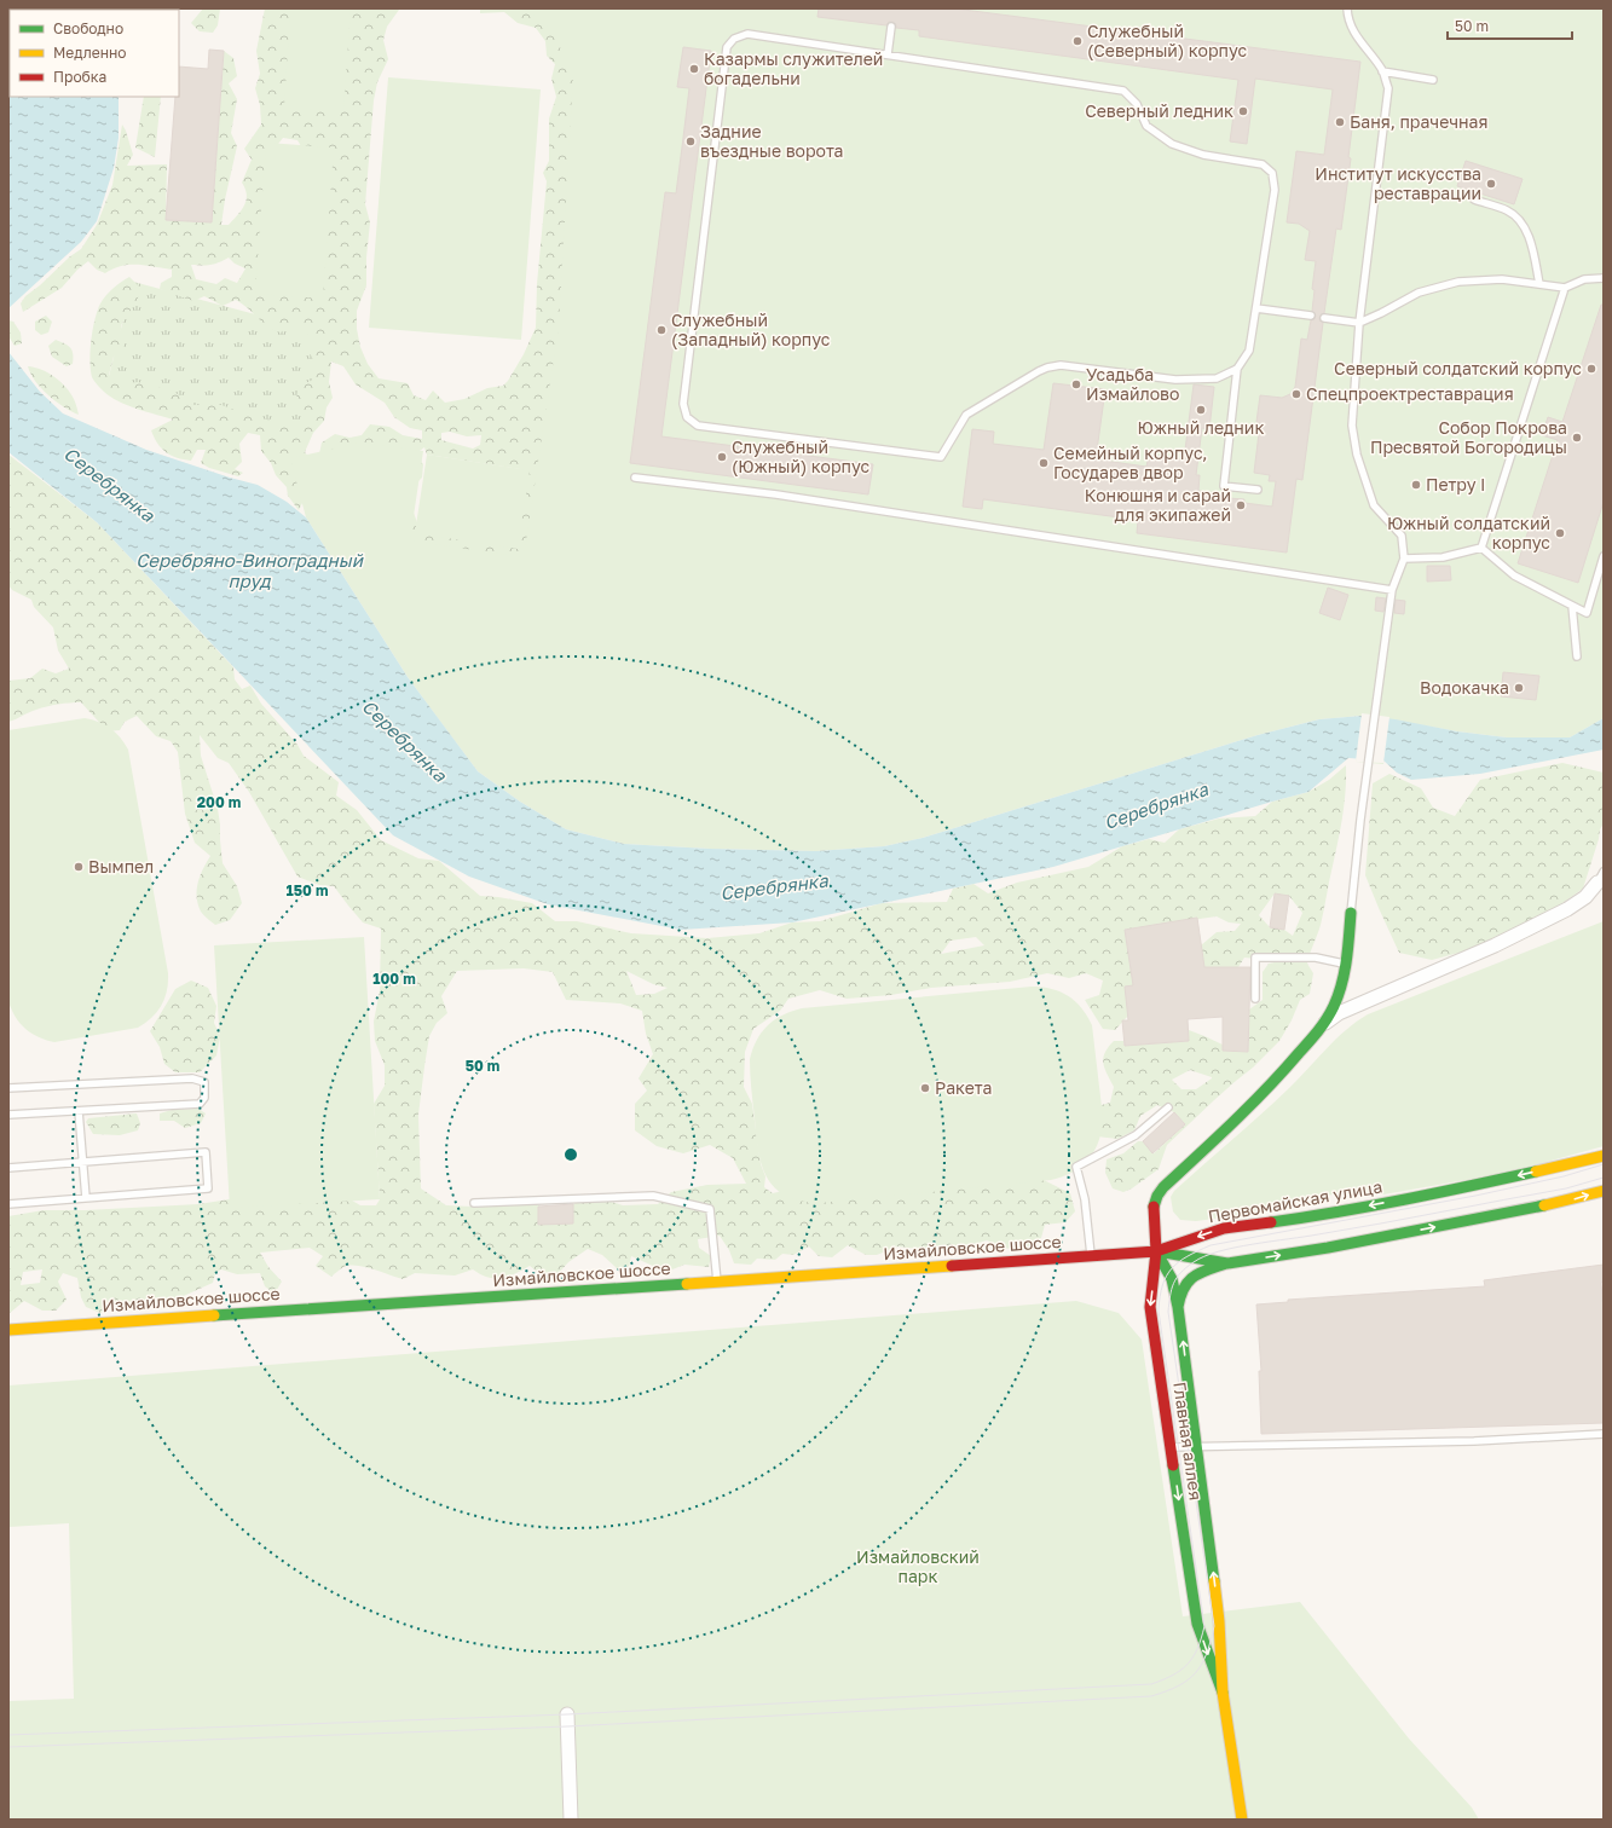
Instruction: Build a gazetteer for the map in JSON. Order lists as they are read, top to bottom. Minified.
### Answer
{"streets":{"main road":["Первомайская улица","Измайловское шоссе","Главная аллея"]},"crossings":[["Первомайская улица","Измайловское шоссе"],["Первомайская улица","Главная аллея"],["Измайловское шоссе","Главная аллея"]],"water":["Серебрянка","Серебряно-Виноградный пруд"],"parks":["Измайловский парк"],"places":["Служебный (Северный) корпус","Казармы служителей богадельни","Северный ледник","Баня, прачечная","Задние въездные ворота","Институт искусства реставрации","Служебный (Западный) корпус","Северный солдатский корпус","Усадьба Измайлово","Спецпроектреставрация","Южный ледник","Собор Покрова Пресвятой Богородицы","Служебный (Южный) корпус","Семейный корпус, Государев двор","Петру I","Конюшня и сарай для экипажей","Южный солдатский корпус","Водокачка","Вымпел","Ракета"],"legend":["Свободно","Медленно","Пробка"],"scale_bar":"50 m","rings":["200 m","150 m","100 m","50 m"]}
